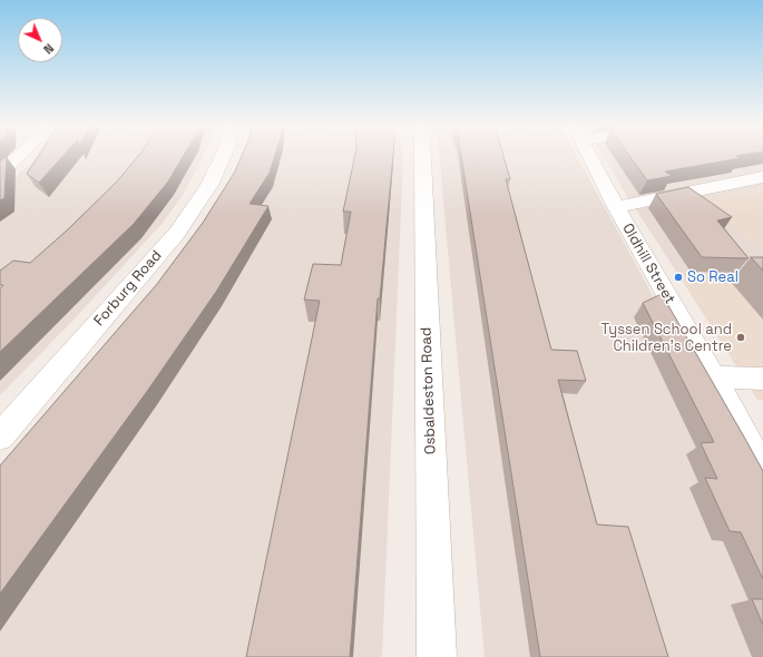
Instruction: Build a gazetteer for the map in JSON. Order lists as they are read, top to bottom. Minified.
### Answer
{"streets":{"street":["Oldhill Street","Forburg Road","Osbaldeston Road"]},"places":["So Real","Tyssen School and Children's Centre"],"north":"bottom right"}
